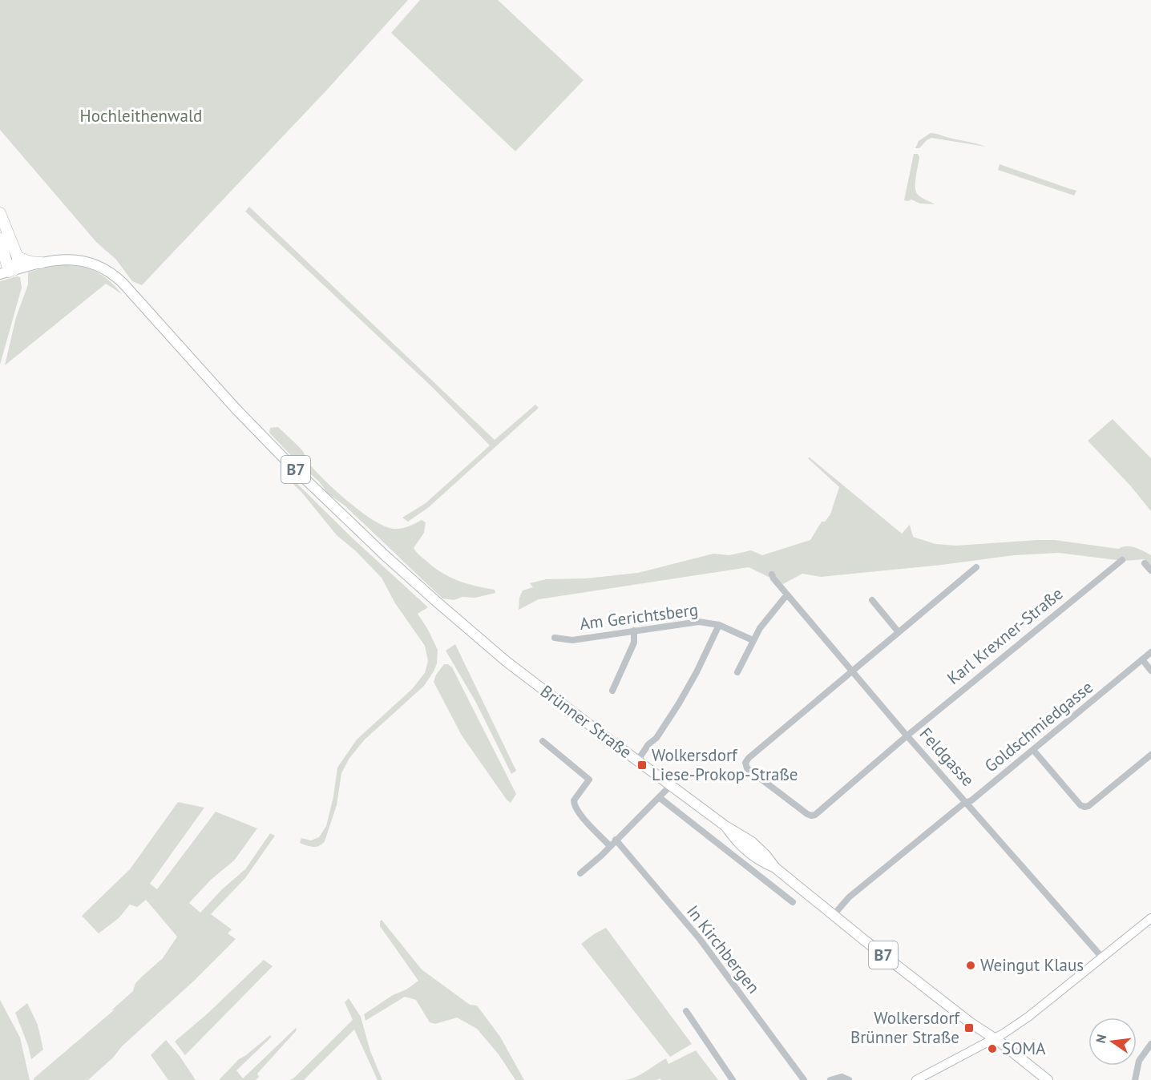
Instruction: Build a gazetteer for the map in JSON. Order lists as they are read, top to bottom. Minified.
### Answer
{"streets":{"main road":["B7","Brünner Straße"],"street":["Am Gerichtsberg","Karl Krexner-Straße","Goldschmiedgasse","Feldgasse","In Kirchbergen"]},"crossings":[["B7","Brünner Straße"],["Karl Krexner-Straße","Feldgasse"],["Brünner Straße","Goldschmiedgasse"],["Goldschmiedgasse","Feldgasse"]],"parks":["Hochleithenwald"],"places":{"transit":["Wolkersdorf Liese-Prokop-Straße","Wolkersdorf Brünner Straße"],"other":["Weingut Klaus","SOMA"]},"north":"left"}
